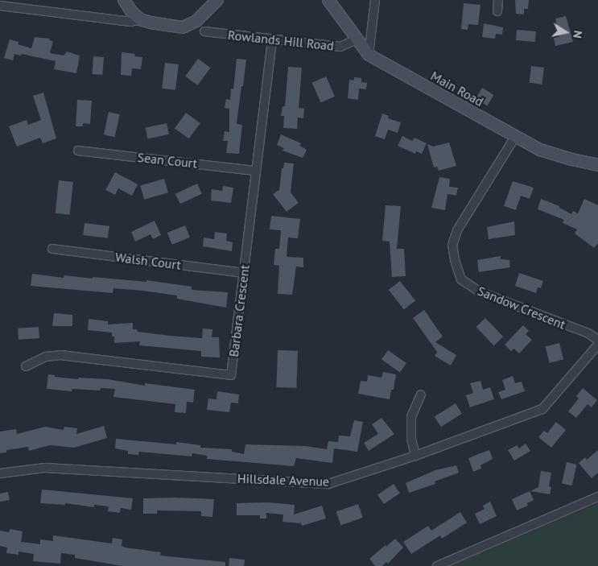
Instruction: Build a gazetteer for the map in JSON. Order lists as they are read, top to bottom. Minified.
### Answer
{"streets":{"main road":["Main Road"],"street":["Rowlands Hill Road","Sean Court","Walsh Court","Sandow Crescent","Barbara Crescent","Hillsdale Avenue"]},"crossings":[["Rowlands Hill Road","Main Road"],["Rowlands Hill Road","Barbara Crescent"],["Main Road","Sandow Crescent"],["Sean Court","Barbara Crescent"],["Walsh Court","Barbara Crescent"]],"north":"right"}
